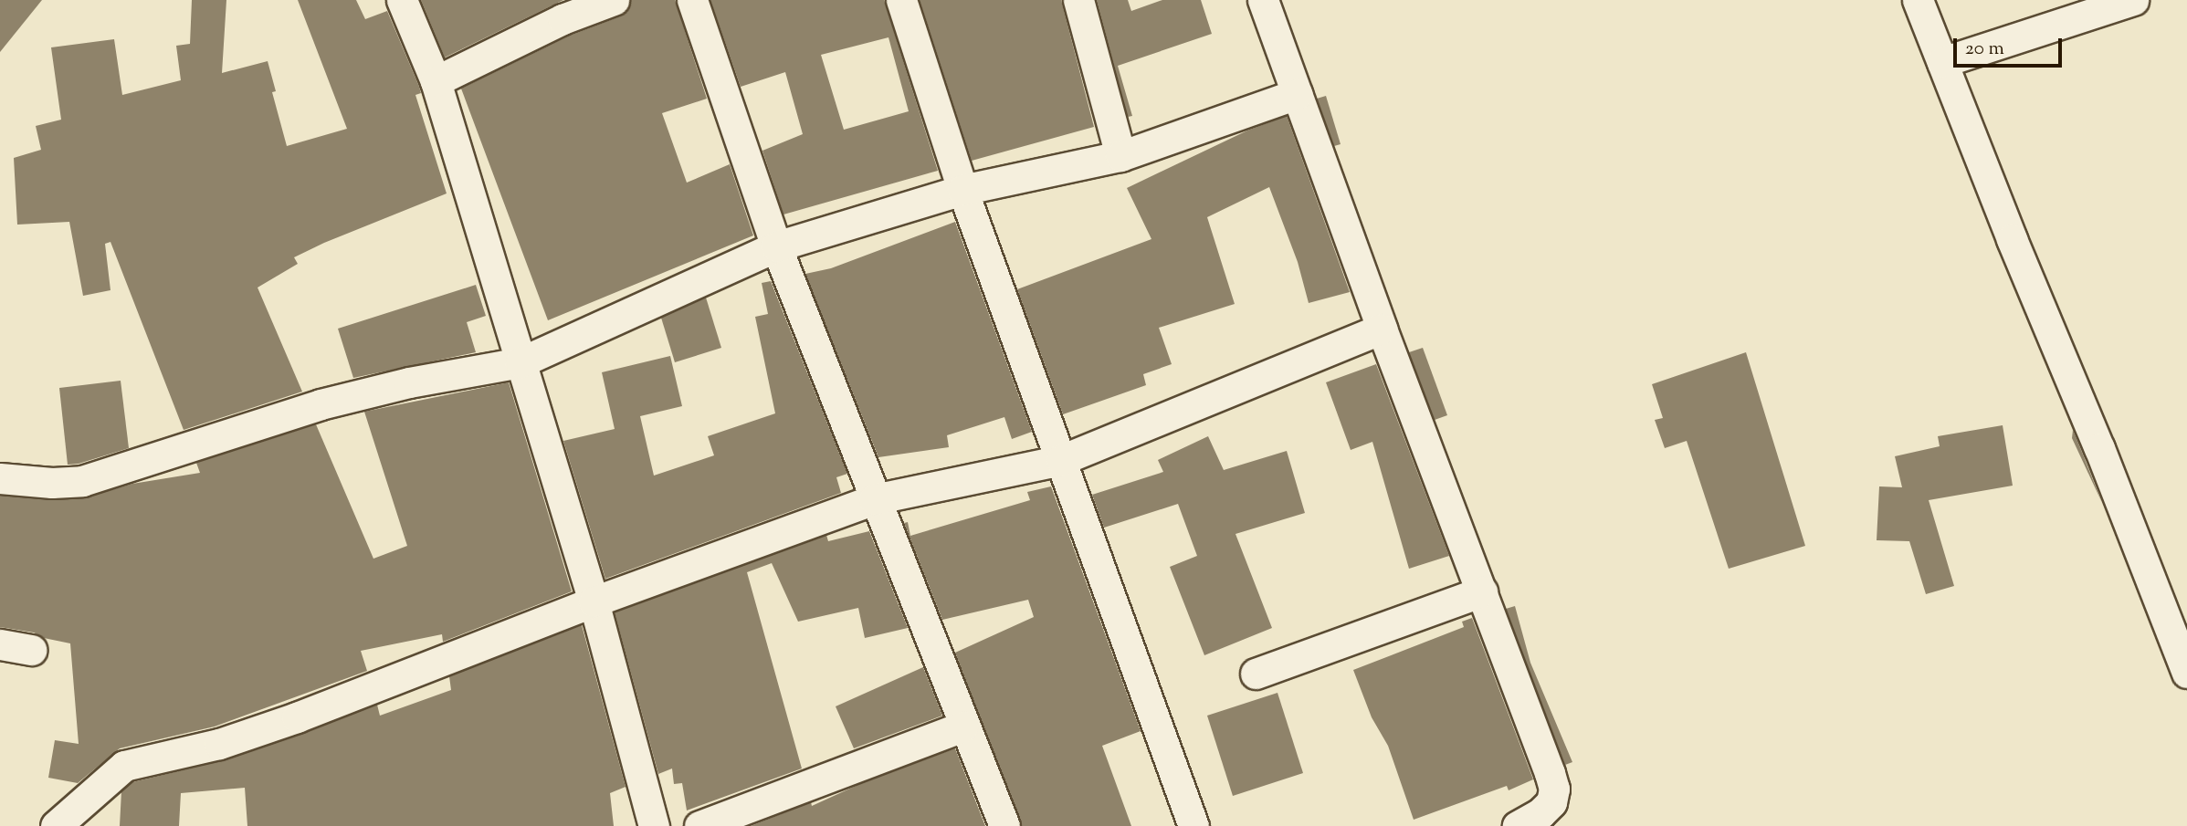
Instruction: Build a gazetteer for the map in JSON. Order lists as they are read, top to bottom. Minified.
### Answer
{"scale_bar":"20 m"}
